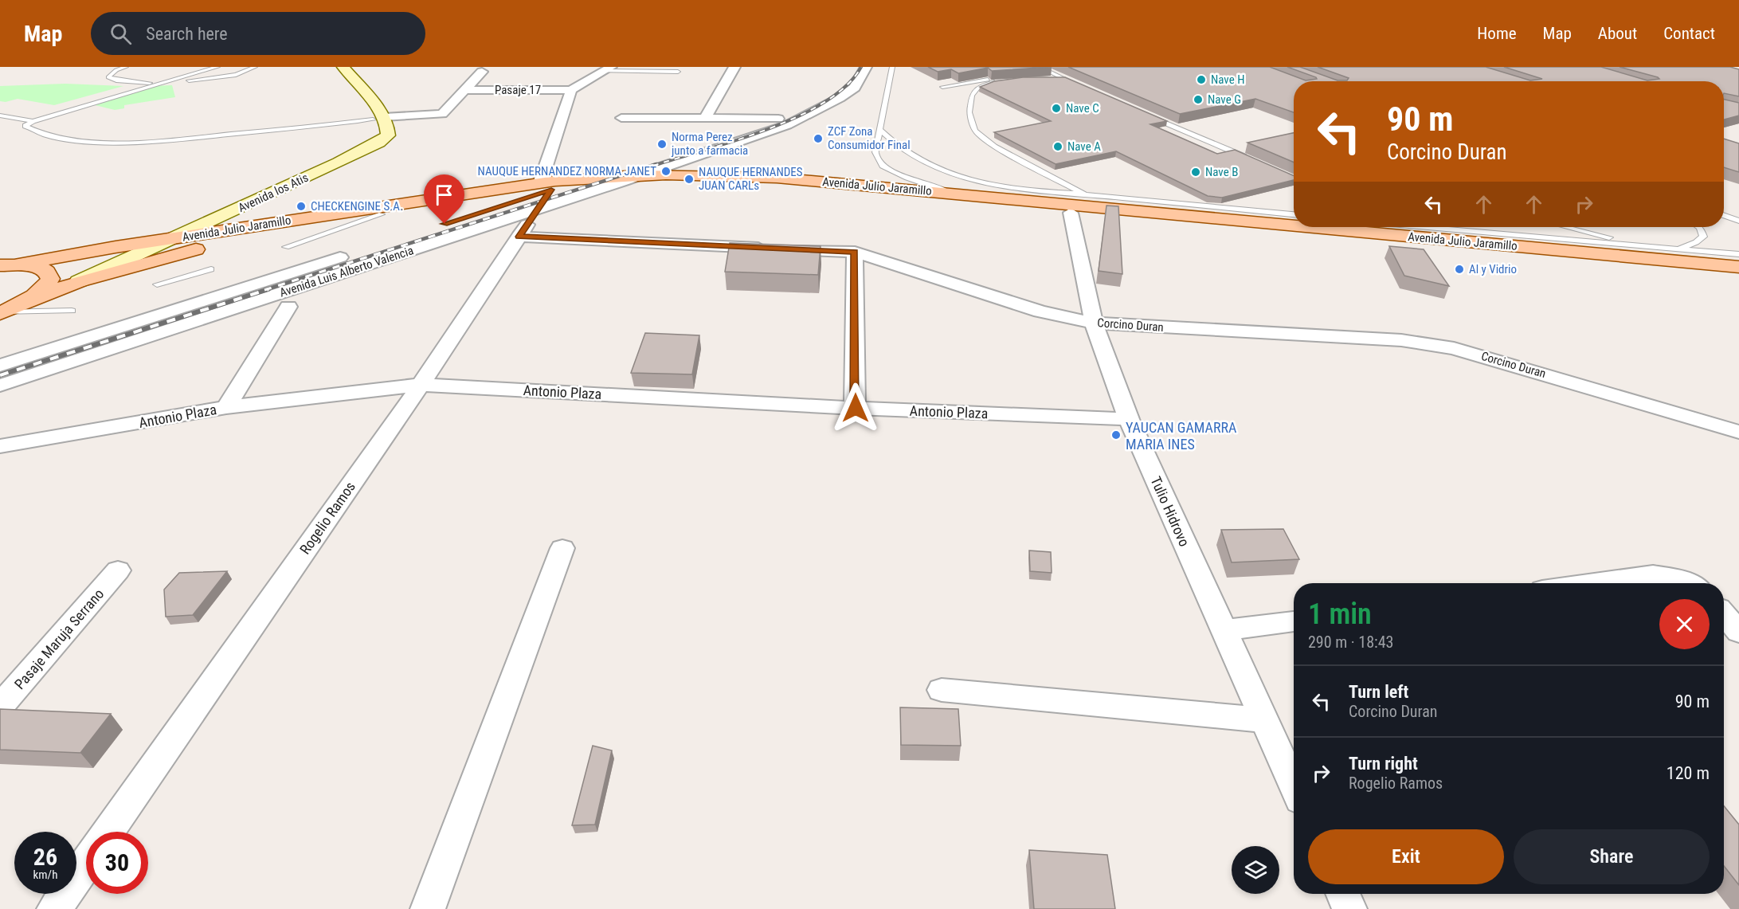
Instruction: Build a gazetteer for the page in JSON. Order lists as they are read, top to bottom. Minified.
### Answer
{"streets":{"main road":["Avenida Julio Jaramillo","Avenida los Atis"],"street":["Pasaje 17","Avenida Luis Alberto Valencia","Corcino Duran","Antonio Plaza","Tulio Hidrovo","Rogelio Ramos","Pasaje Maruja Serrano"]},"crossings":[["Pasaje 17","Rogelio Ramos"],["Avenida Julio Jaramillo","Avenida los Atis"],["Avenida Julio Jaramillo","Avenida Luis Alberto Valencia"],["Avenida Julio Jaramillo","Tulio Hidrovo"],["Avenida Julio Jaramillo","Rogelio Ramos"],["Avenida Luis Alberto Valencia","Rogelio Ramos"],["Corcino Duran","Tulio Hidrovo"],["Corcino Duran","Rogelio Ramos"],["Antonio Plaza","Tulio Hidrovo"],["Antonio Plaza","Rogelio Ramos"]],"places":["Nave H","Nave G","Nave C","ZCF Zona Consumidor Final","Norma Perez junto a farmacia","Nave A","NAUQUE HERNANDEZ NORMA JANET","Nave B","NAUQUE HERNANDES JUAN CARLs","CHECKENGINE S.A.","Al y Vidrio","YAUCAN GAMARRA MARIA INES"],"page":{"header":"Map","search":"Search here","nav":["Home","Map","About","Contact"],"turn":["90 m","Corcino Duran"],"heading":["1 min","290 m · 18:43"],"list":[{"name":"Turn left","note":"Corcino Duran","value":"90 m"},{"name":"Turn right","note":"Rogelio Ramos","value":"120 m"}],"buttons":["Exit","Share"],"speed":"26 km/h","limit":"30"}}
